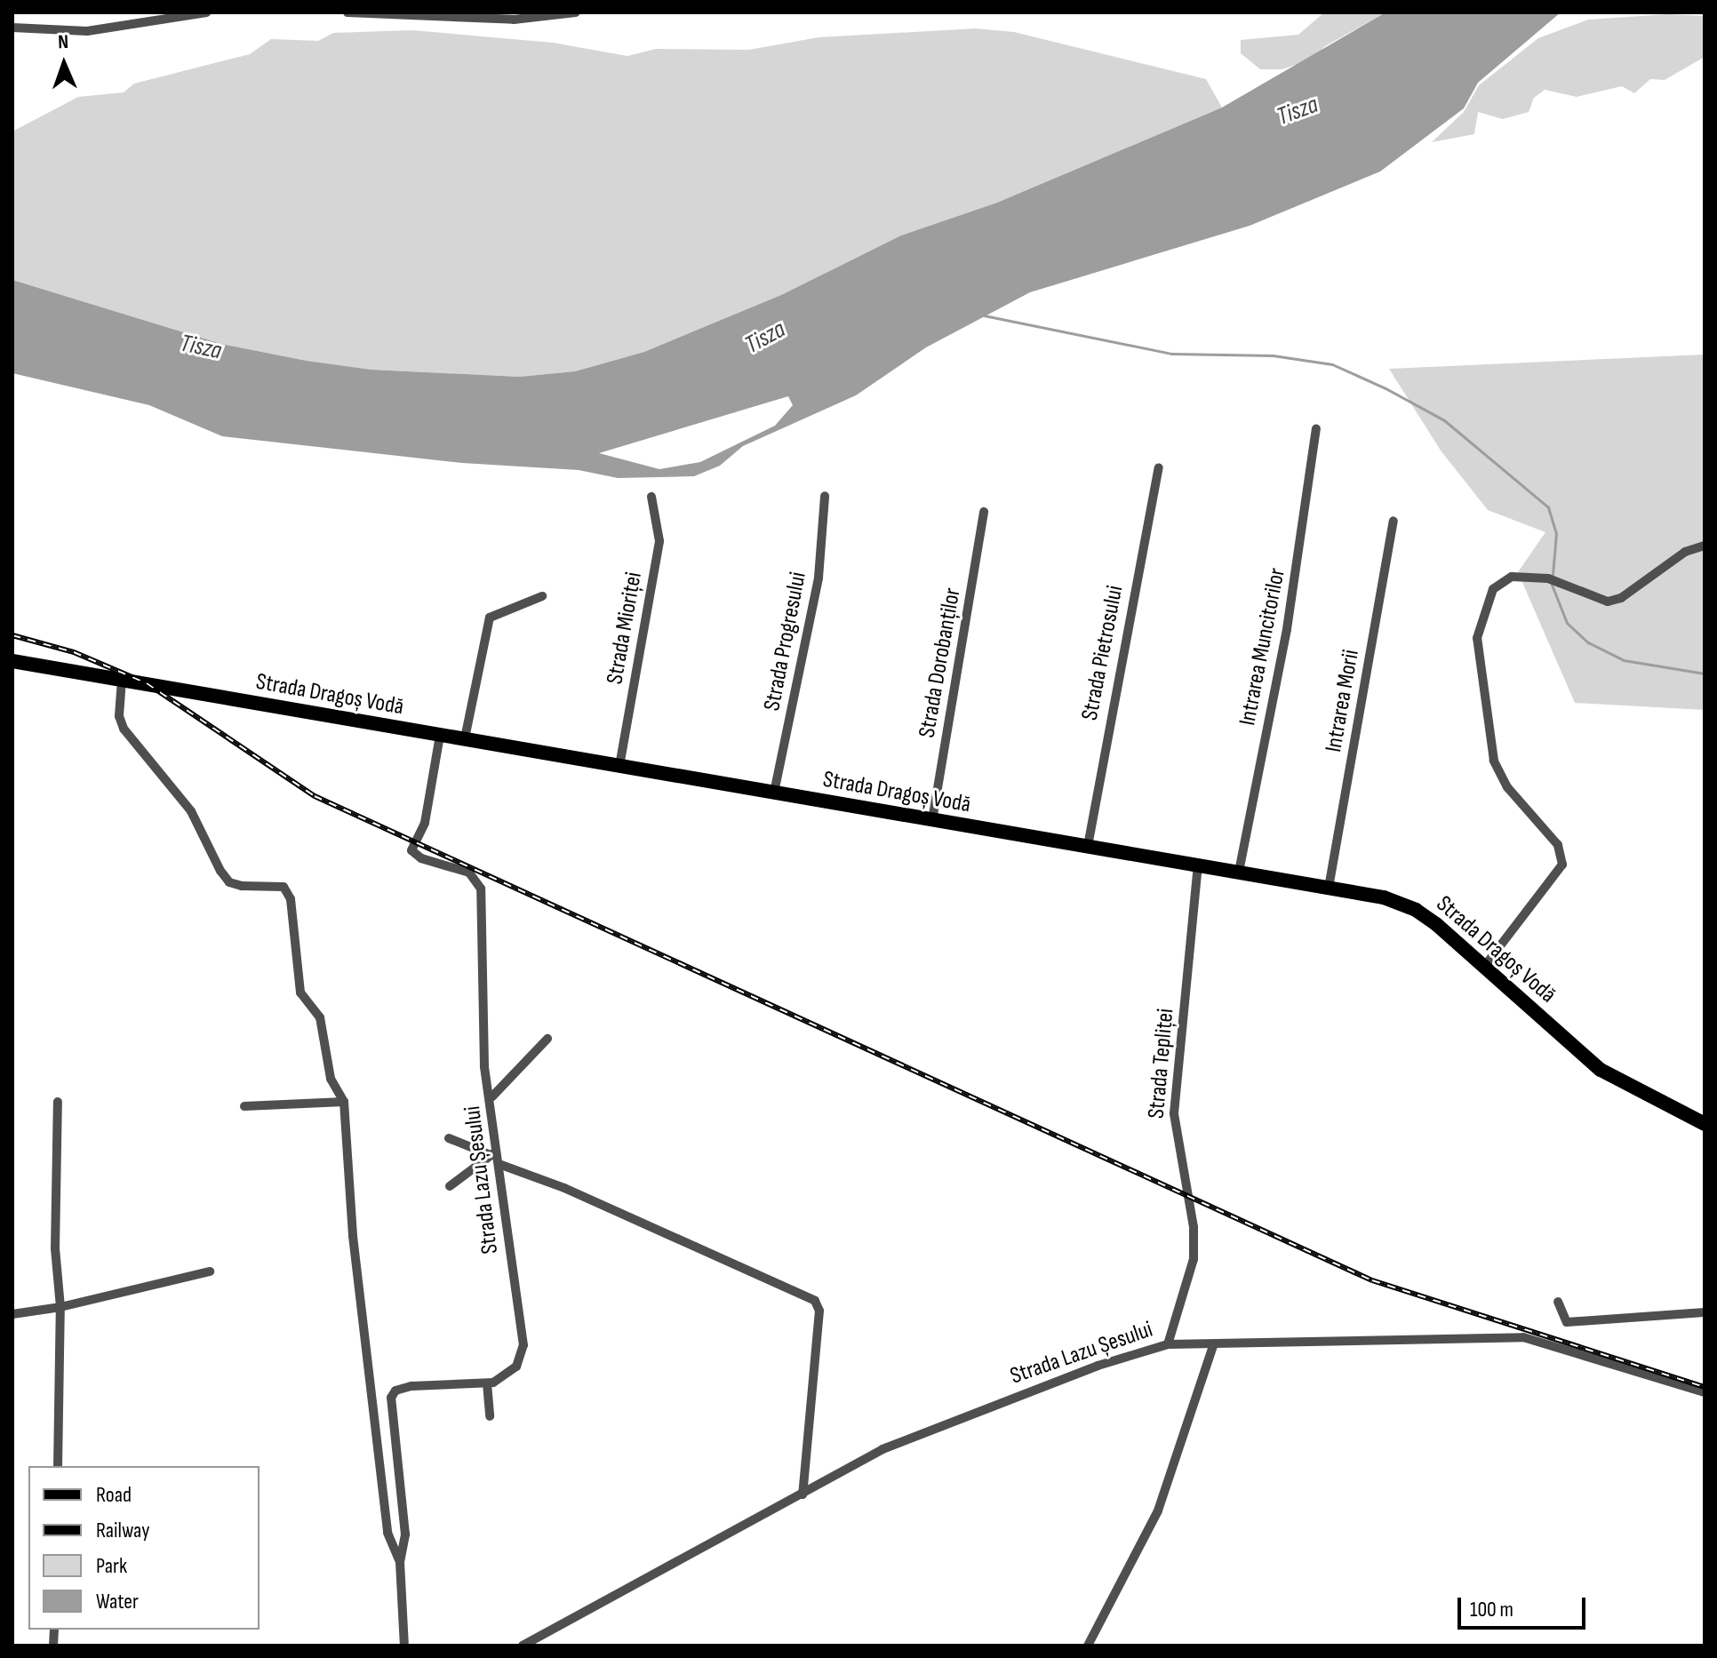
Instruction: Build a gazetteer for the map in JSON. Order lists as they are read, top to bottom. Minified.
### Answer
{"streets":{"main road":["Strada Dragoș Vodă"],"street":["Strada Mioriței","Strada Progresului","Intrarea Muncitorilor","Strada Pietrosului","Strada Dorobanților","Intrarea Morii","Strada Tepliței","Strada Lazu Șesului"]},"crossings":[["Strada Mioriței","Strada Dragoș Vodă"],["Strada Progresului","Strada Dragoș Vodă"],["Intrarea Muncitorilor","Strada Dragoș Vodă"],["Strada Pietrosului","Strada Dragoș Vodă"],["Strada Dorobanților","Strada Dragoș Vodă"],["Strada Dragoș Vodă","Intrarea Morii"],["Strada Dragoș Vodă","Strada Tepliței"],["Strada Dragoș Vodă","Strada Lazu Șesului"],["Strada Tepliței","Strada Lazu Șesului"]],"water":["Tisza"],"legend":["Road","Railway","Park","Water"],"scale_bar":"100 m","north":"top"}
